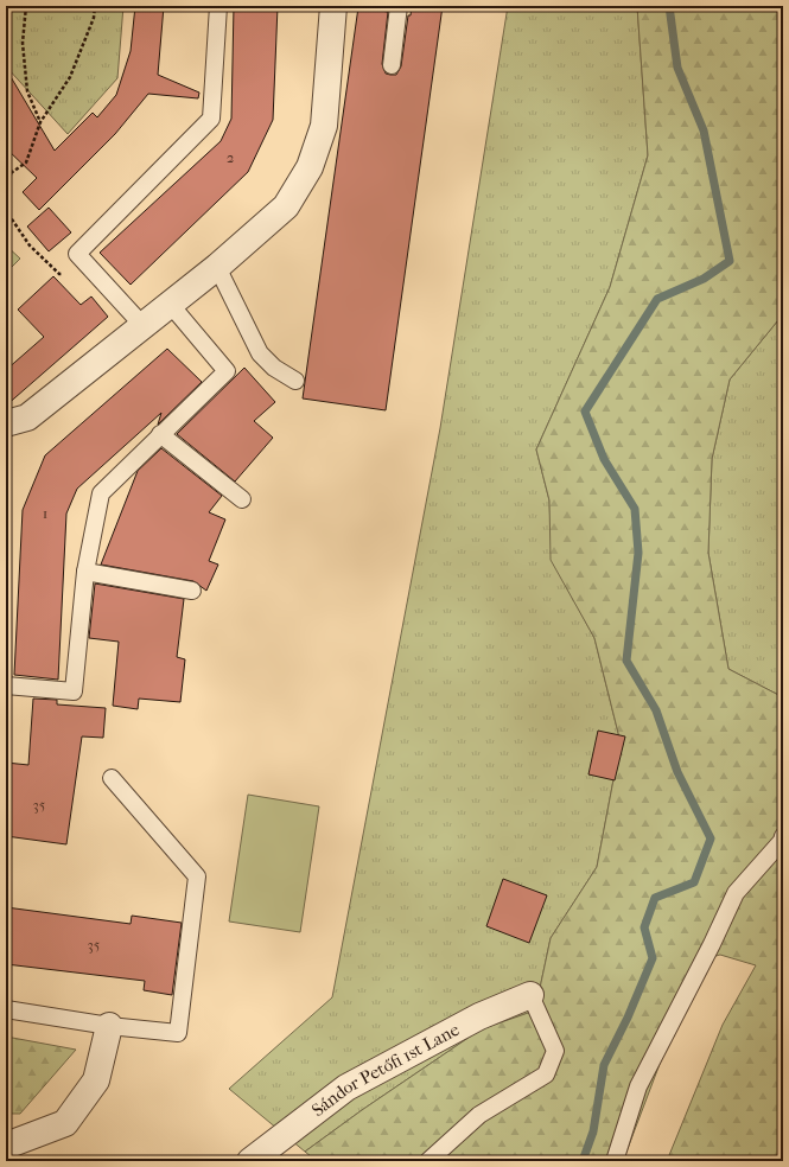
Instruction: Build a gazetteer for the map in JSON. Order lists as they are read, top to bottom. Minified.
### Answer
{"streets":{"street":["Sándor Petőfi 1st Lane"]},"house_numbers":["2","1","35","35"]}
